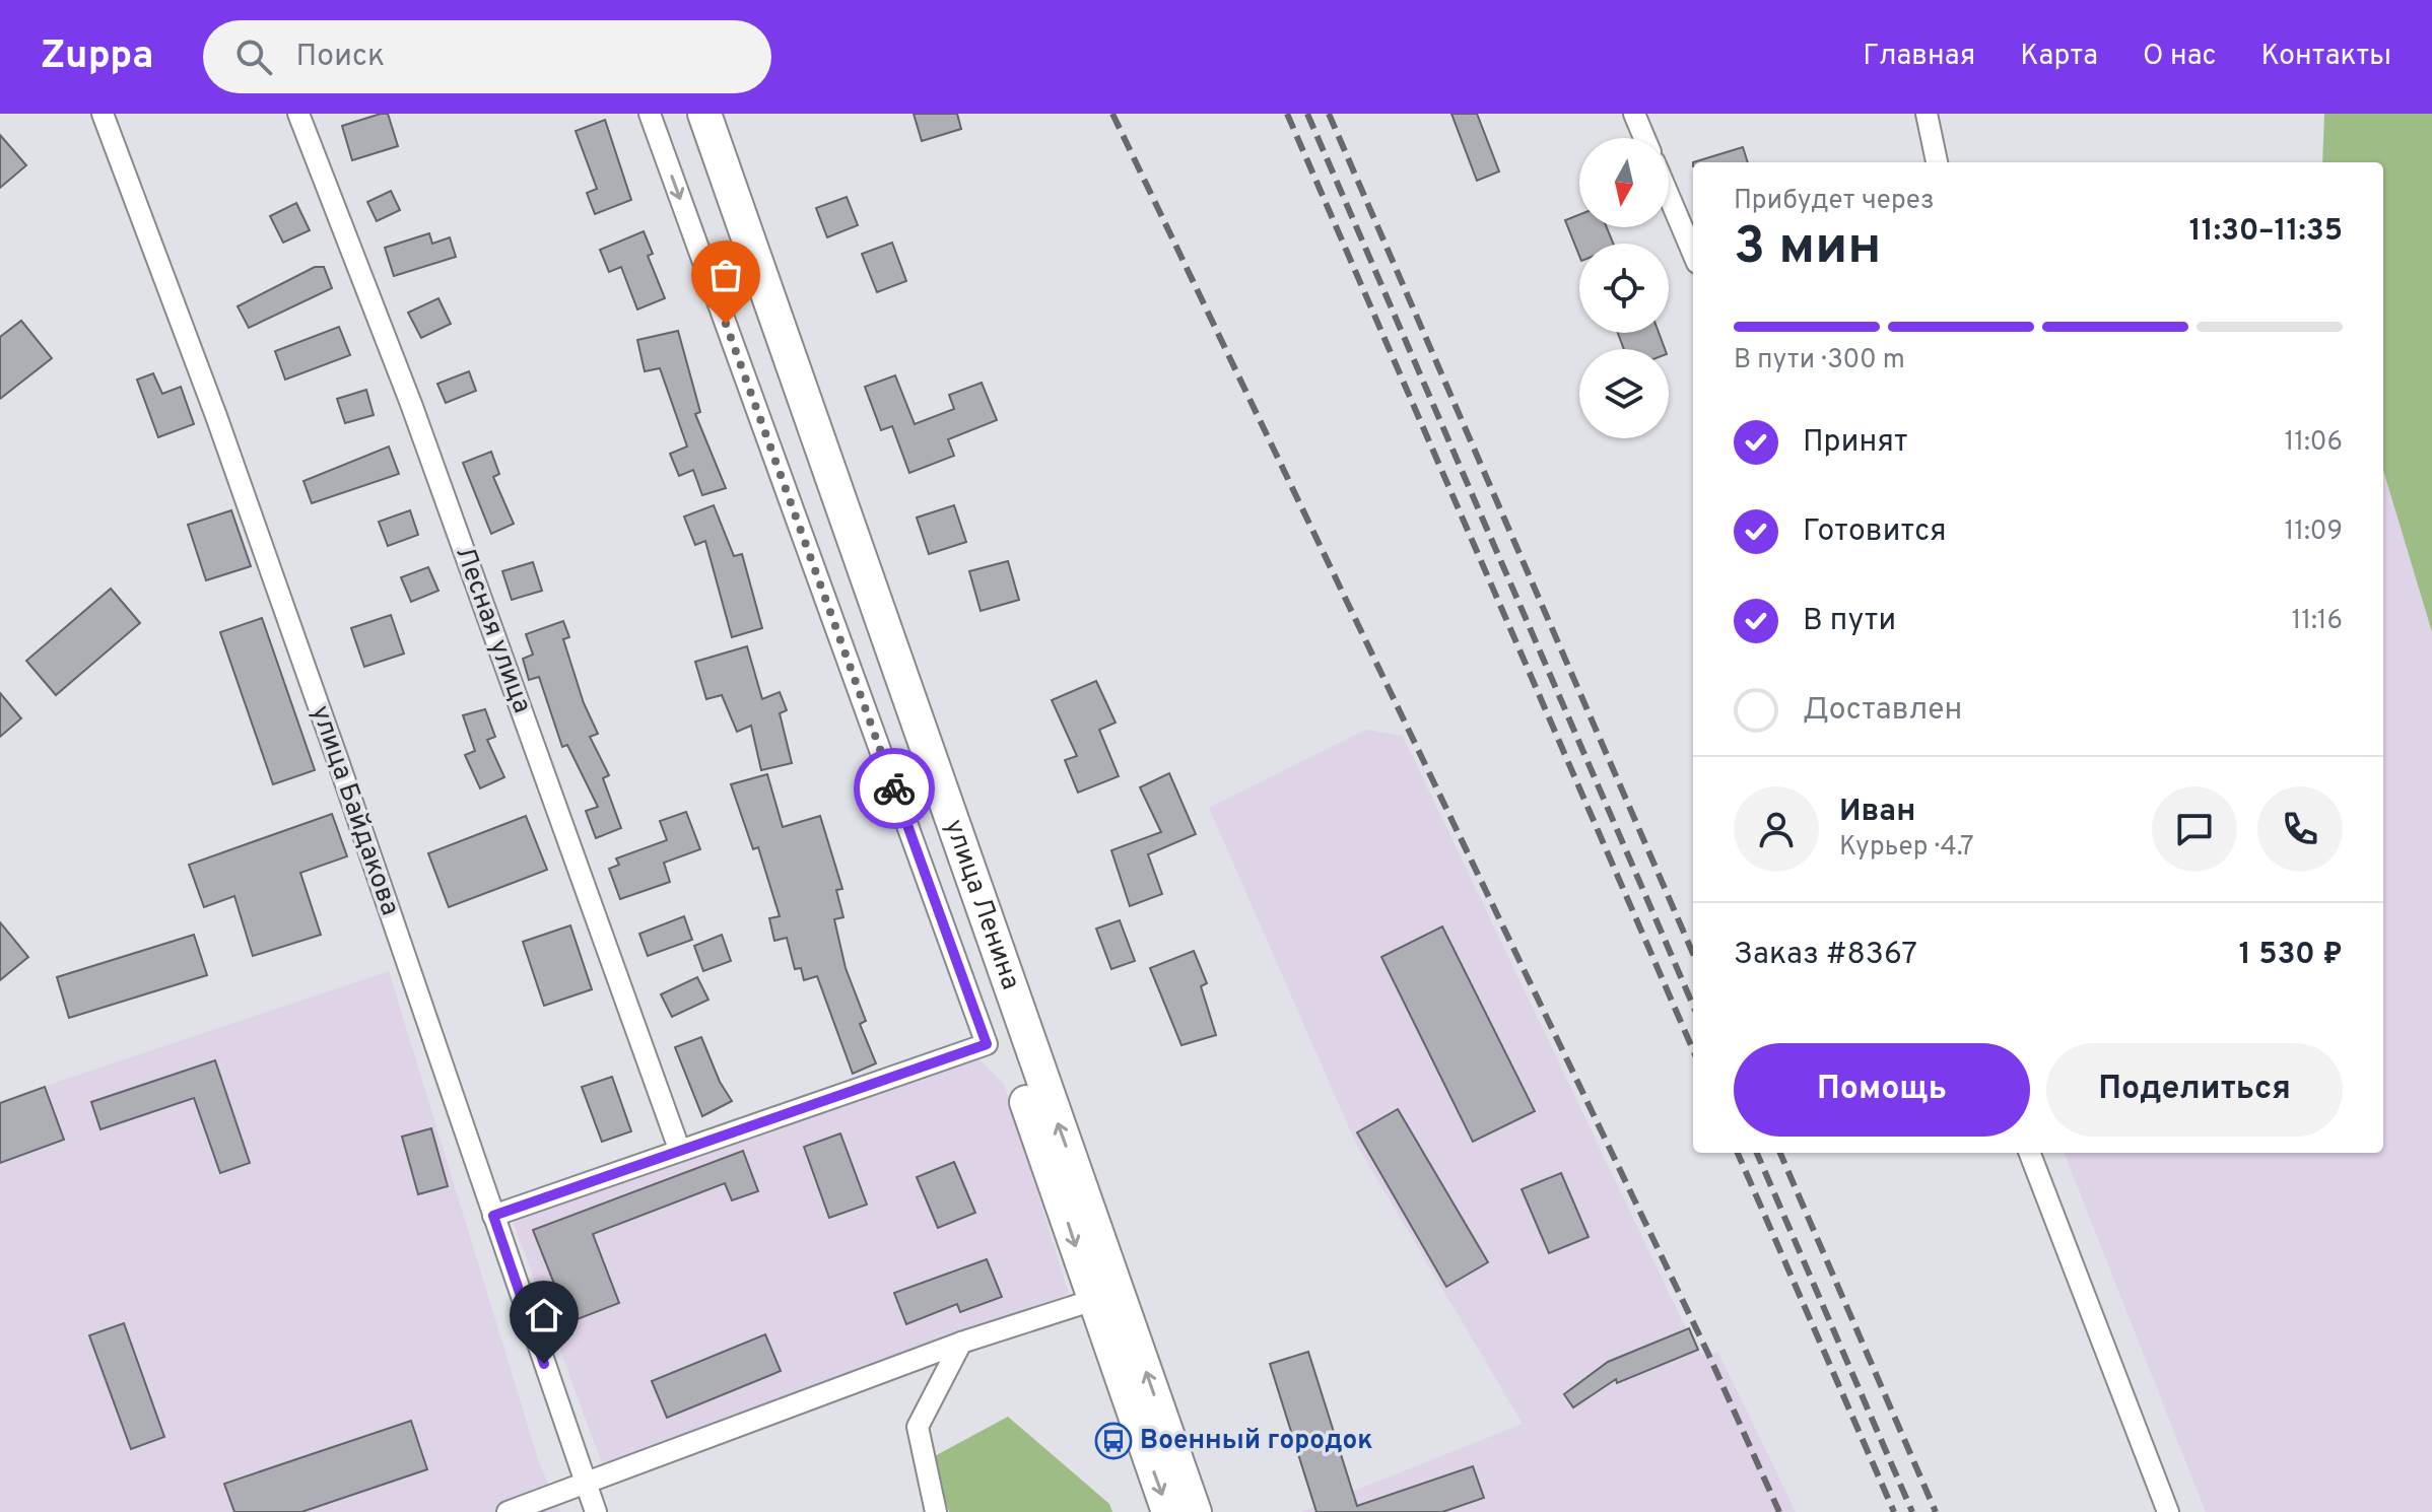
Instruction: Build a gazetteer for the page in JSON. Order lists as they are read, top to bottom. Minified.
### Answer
{"streets":{"main road":["улица Ленина"],"street":["Лесная улица","улица Байдакова"]},"crossings":[["Лесная улица","улица Ленина"]],"places":{"bus stop":["Военный городок"]},"north":"bottom","page":{"header":"Zuppa","search":"Поиск","nav":["Главная","Карта","О нас","Контакты"],"heading":["3 мин","Прибудет через","11:30–11:35"],"panel":["Иван","Курьер · 4.7","Заказ #8367","1 530 ₽"],"bar":"В пути · 300 m","list":[["Принят","11:06"],["Готовится","11:09"],["В пути","11:16"],"Доставлен"],"buttons":["Помощь","Поделиться"]}}
